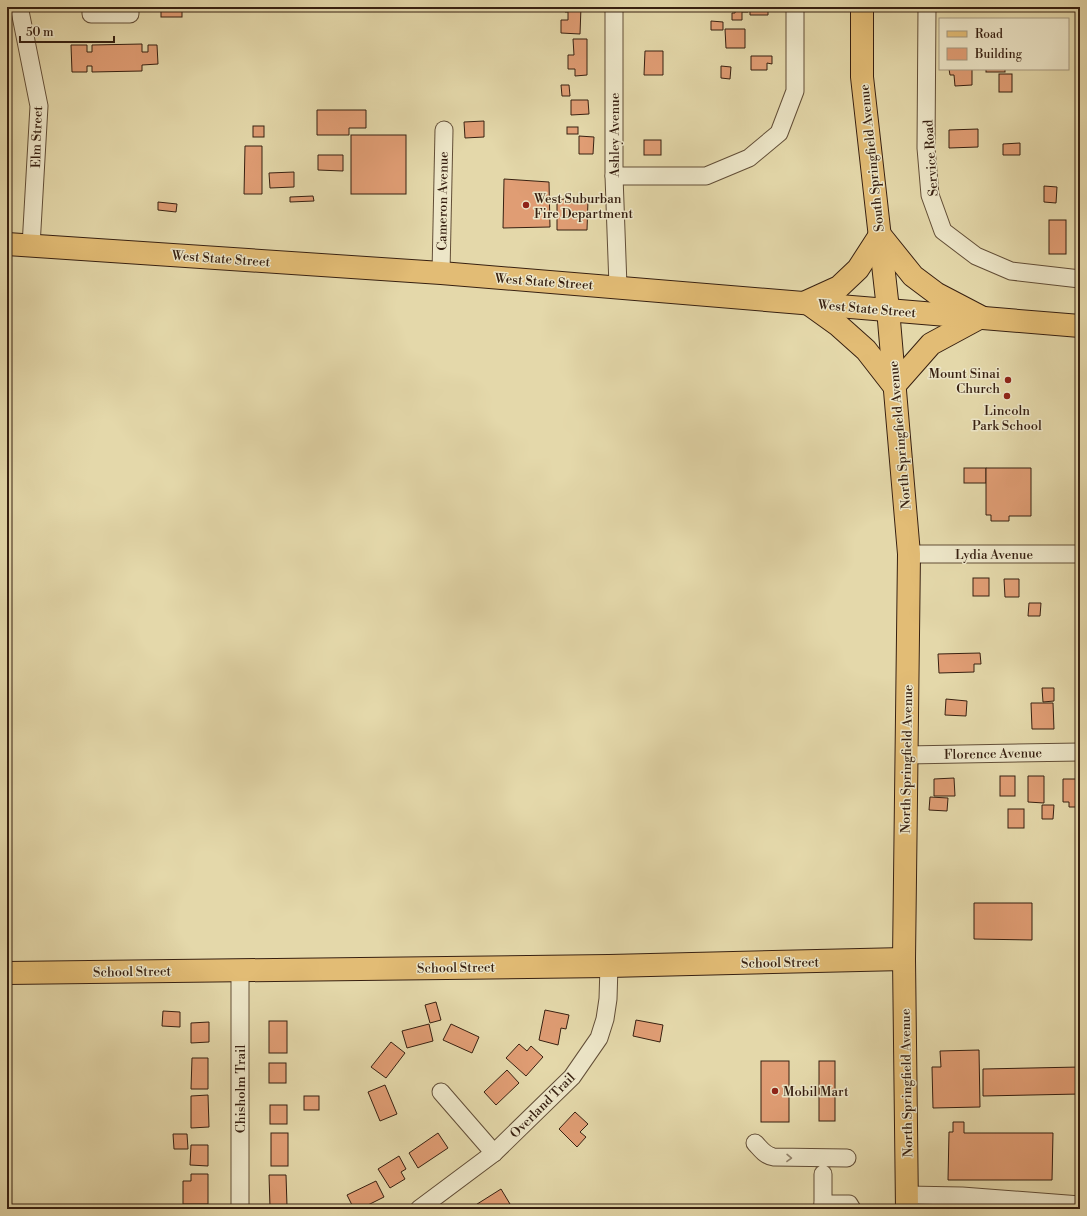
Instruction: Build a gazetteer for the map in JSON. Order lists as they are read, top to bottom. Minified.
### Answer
{"streets":{"main road":["South Springfield Avenue","West State Street","North Springfield Avenue","School Street"],"street":["Ashley Avenue","Elm Street","Service Road","Cameron Avenue","Lydia Avenue","Florence Avenue","Chisholm Trail","Overland Trail"]},"crossings":[["Ashley Avenue","West State Street"],["Elm Street","West State Street"],["South Springfield Avenue","West State Street"],["South Springfield Avenue","North Springfield Avenue"],["Cameron Avenue","West State Street"],["West State Street","North Springfield Avenue"],["North Springfield Avenue","Lydia Avenue"],["North Springfield Avenue","Florence Avenue"],["North Springfield Avenue","School Street"],["School Street","Chisholm Trail"],["School Street","Overland Trail"]],"places":["West Suburban Fire Department","Mount Sinai Church","Lincoln Park School","Mobil Mart"],"legend":["Road","Building"],"scale_bar":"50 m"}
